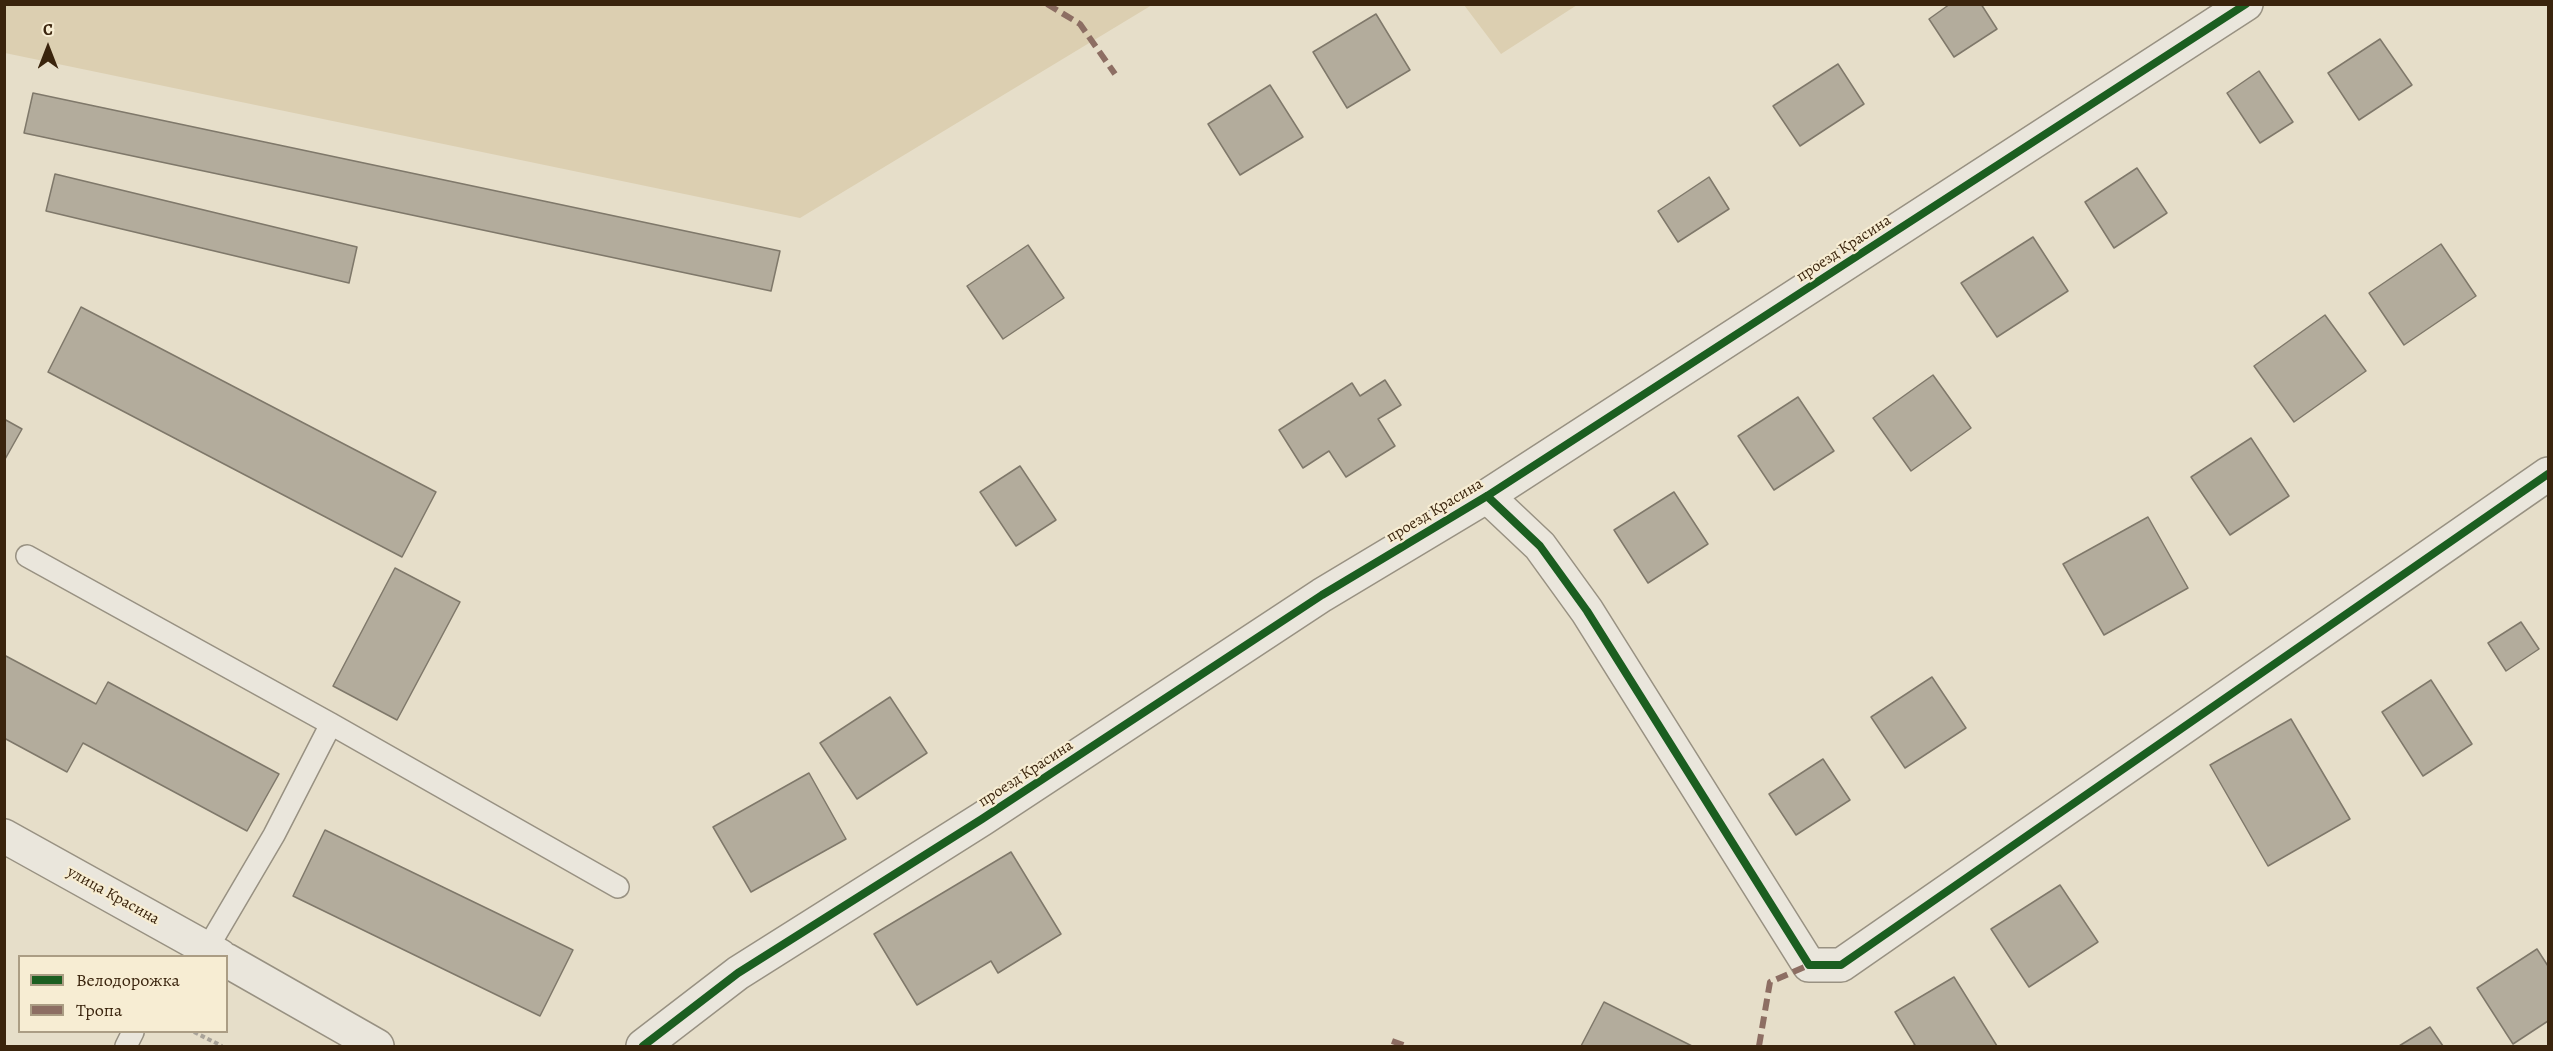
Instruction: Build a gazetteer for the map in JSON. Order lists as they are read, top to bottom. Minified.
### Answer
{"streets":{"street":["проезд Красина","улица Красина"]},"legend":["Велодорожка","Тропа"],"north":"top"}
